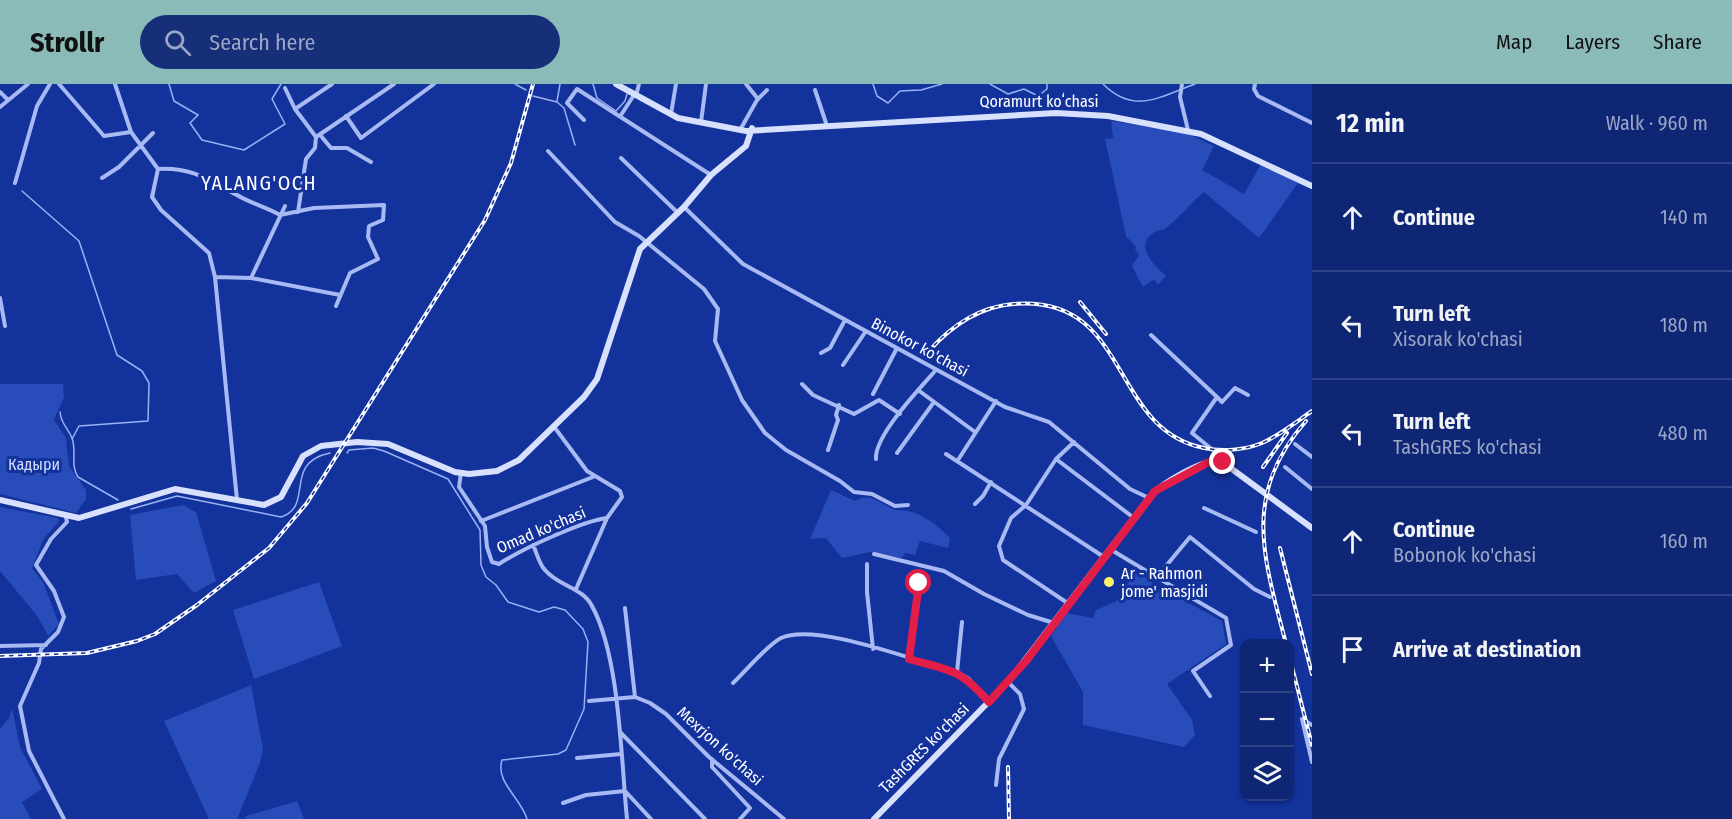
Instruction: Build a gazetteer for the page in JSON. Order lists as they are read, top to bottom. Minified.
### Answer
{"streets":{"main road":["Qoramurt koʻchasi","TashGRES ko'chasi"],"street":["Binokor ko'chasi","Omad ko'chasi","Mexrjon ko'chasi"]},"crossings":[["Binokor ko'chasi","TashGRES ko'chasi"]],"districts":["YALANG'OCH"],"parks":["Кадыри"],"places":["Ar - Rahmon jome' masjidi"],"page":{"header":"Strollr","search":"Search here","nav":["Map","Layers","Share"],"heading":["12 min","Walk · 960 m"],"list":[["Continue","140 m"],["Turn left","Xisorak ko'chasi","180 m"],["Turn left","TashGRES ko'chasi","480 m"],["Continue","Bobonok ko'chasi","160 m"],"Arrive at destination"],"map_buttons":["+","−"]}}
